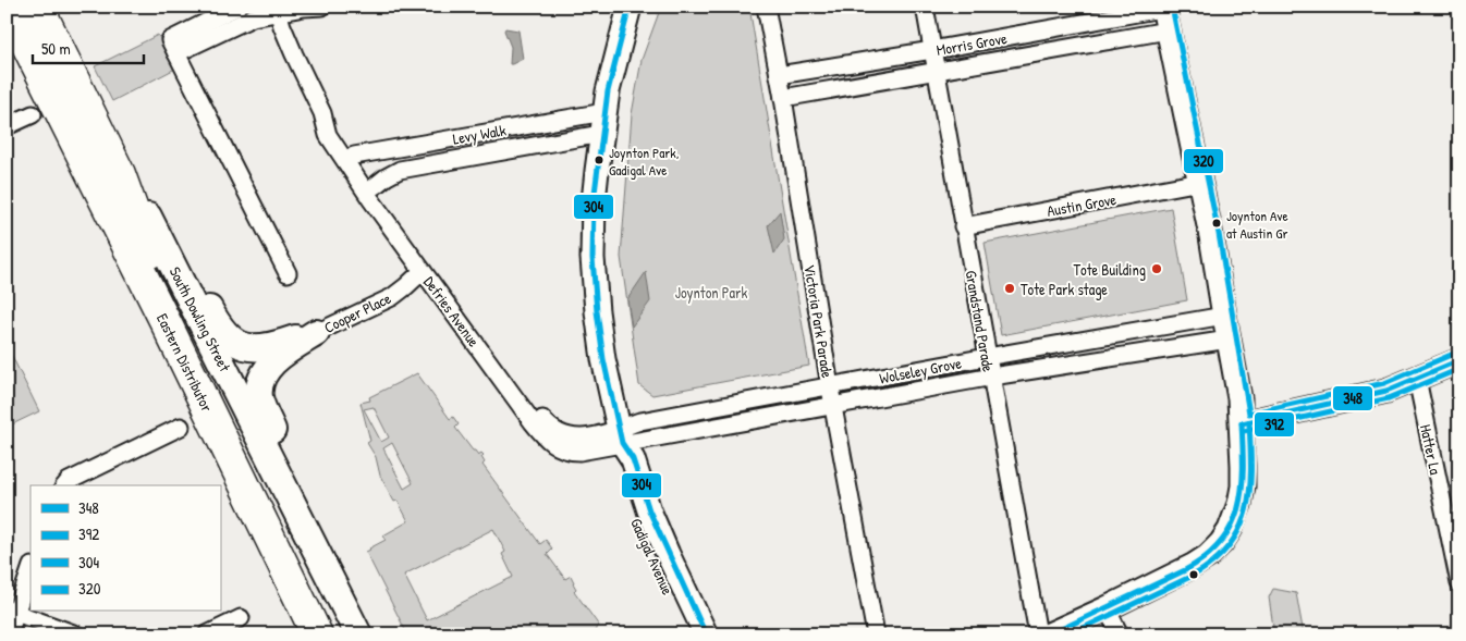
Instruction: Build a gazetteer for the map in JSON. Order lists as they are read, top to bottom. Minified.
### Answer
{"streets":{"highway":["South Dowling Street","Eastern Distributor"],"street":["Morris Grove","Levy Walk","Austin Grove","Defries Avenue","Cooper Place","Victoria Park Parade","Grandstand Parade","Wolseley Grove","Hatter La","Gadigal Avenue"]},"crossings":[["Morris Grove","Victoria Park Parade"],["Morris Grove","Grandstand Parade"],["Levy Walk","Defries Avenue"],["Levy Walk","Gadigal Avenue"],["Austin Grove","Grandstand Parade"],["Defries Avenue","Cooper Place"],["Defries Avenue","Wolseley Grove"],["Defries Avenue","Gadigal Avenue"],["South Dowling Street","Eastern Distributor"],["Victoria Park Parade","Wolseley Grove"],["Grandstand Parade","Wolseley Grove"],["Wolseley Grove","Gadigal Avenue"]],"parks":["Joynton Park"],"places":["Joynton Park, Gadigal Ave","Joynton Ave at Austin Gr","Tote Building","Tote Park stage"],"lines":["transit line 304","transit line 320","transit line 348","transit line 392"],"legend":["348","392","304","320"],"scale_bar":"50 m"}
